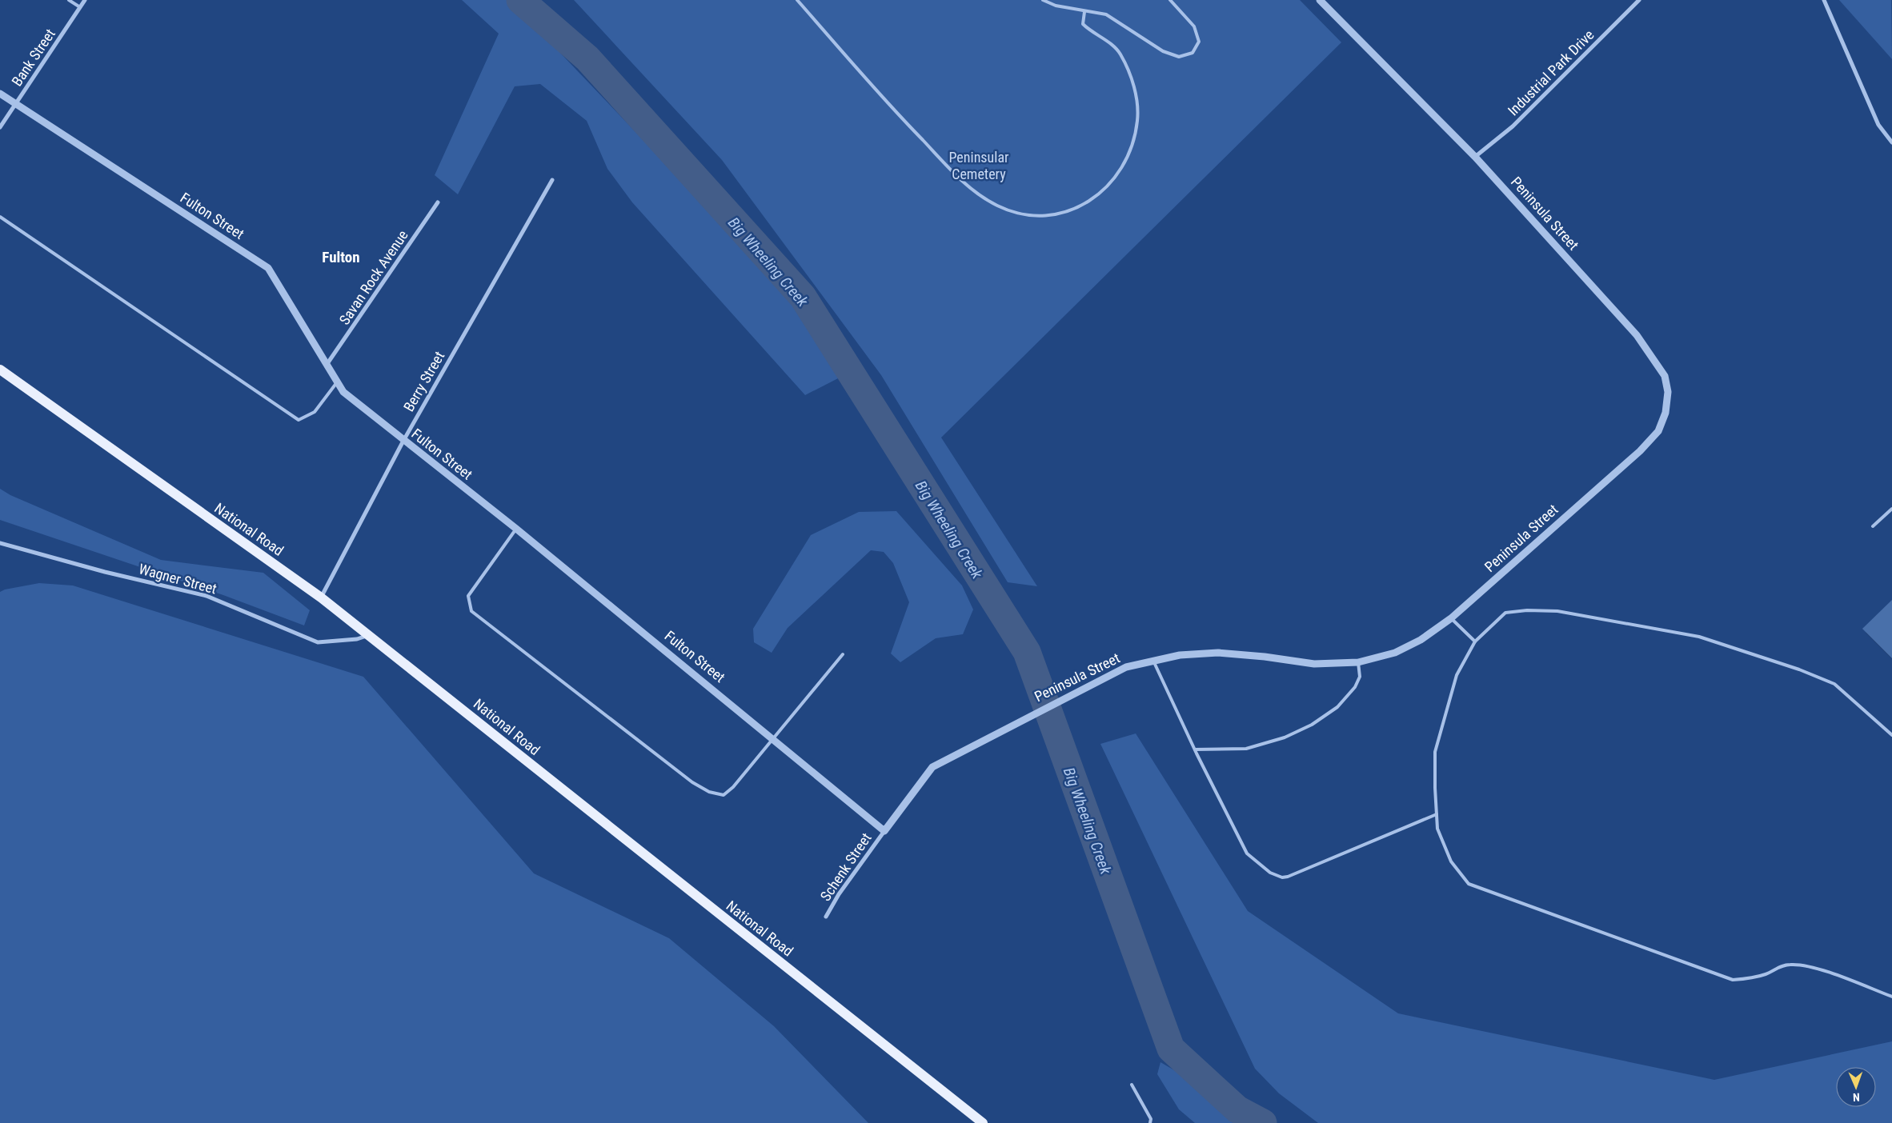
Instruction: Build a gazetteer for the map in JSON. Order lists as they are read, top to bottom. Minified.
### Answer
{"streets":{"main road":["National Road"],"street":["Bank Street","Industrial Park Drive","Peninsula Street","Fulton Street","Savan Rock Avenue","Berry Street","Wagner Street","Schenk Street"]},"crossings":[["Bank Street","Fulton Street"],["Industrial Park Drive","Peninsula Street"],["Peninsula Street","Fulton Street"],["Peninsula Street","Schenk Street"],["Fulton Street","Savan Rock Avenue"],["Fulton Street","Berry Street"],["Fulton Street","Schenk Street"],["Berry Street","National Road"],["National Road","Wagner Street"]],"districts":["Fulton"],"water":["Big Wheeling Creek"],"parks":["Peninsular Cemetery"],"north":"bottom"}
